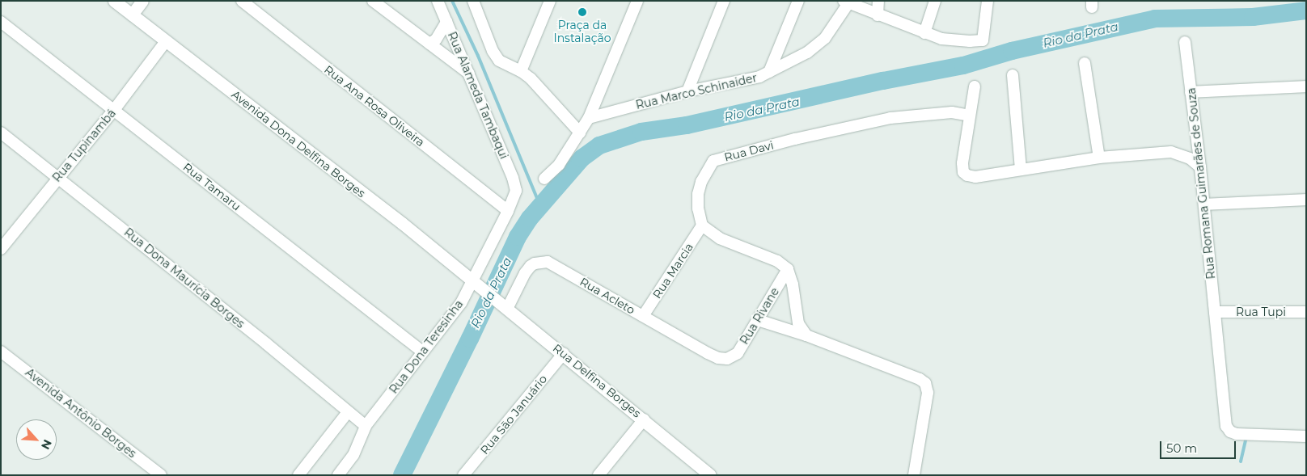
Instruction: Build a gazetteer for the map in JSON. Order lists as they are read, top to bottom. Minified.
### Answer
{"streets":{"street":["Rua Marco Schinaider","Rua Alameda Tambaqui","Rua Ana Rosa Oliveira","Avenida Dona Delfina Borges","Rua Tupinambá","Rua Davi","Rua Romana Guimarães de Souza","Rua Tamaru","Rua Marcia","Rua Dona Maurícia Borges","Rua Acleto","Rua Tupi","Rua Rivane","Rua Dona Teresinha","Rua Delfina Borges","Avenida Antônio Borges","Rua Sāo Januário"]},"crossings":[["Rua Alameda Tambaqui","Rua Dona Teresinha"],["Rua Ana Rosa Oliveira","Rua Dona Teresinha"],["Avenida Dona Delfina Borges","Rua Tupinambá"],["Avenida Dona Delfina Borges","Rua Dona Teresinha"],["Avenida Dona Delfina Borges","Rua Delfina Borges"],["Rua Tupinambá","Rua Tamaru"],["Rua Tupinambá","Rua Dona Maurícia Borges"],["Rua Davi","Rua Marcia"],["Rua Romana Guimarães de Souza","Rua Tupi"],["Rua Tamaru","Rua Dona Teresinha"],["Rua Marcia","Rua Acleto"],["Rua Dona Maurícia Borges","Rua Dona Teresinha"],["Rua Acleto","Rua Rivane"],["Rua Acleto","Rua Delfina Borges"],["Rua Dona Teresinha","Rua Delfina Borges"],["Rua Delfina Borges","Rua Sāo Januário"]],"water":["Rio da Prata"],"places":["Praça da Instalação"],"scale_bar":"50 m","north":"bottom right"}
